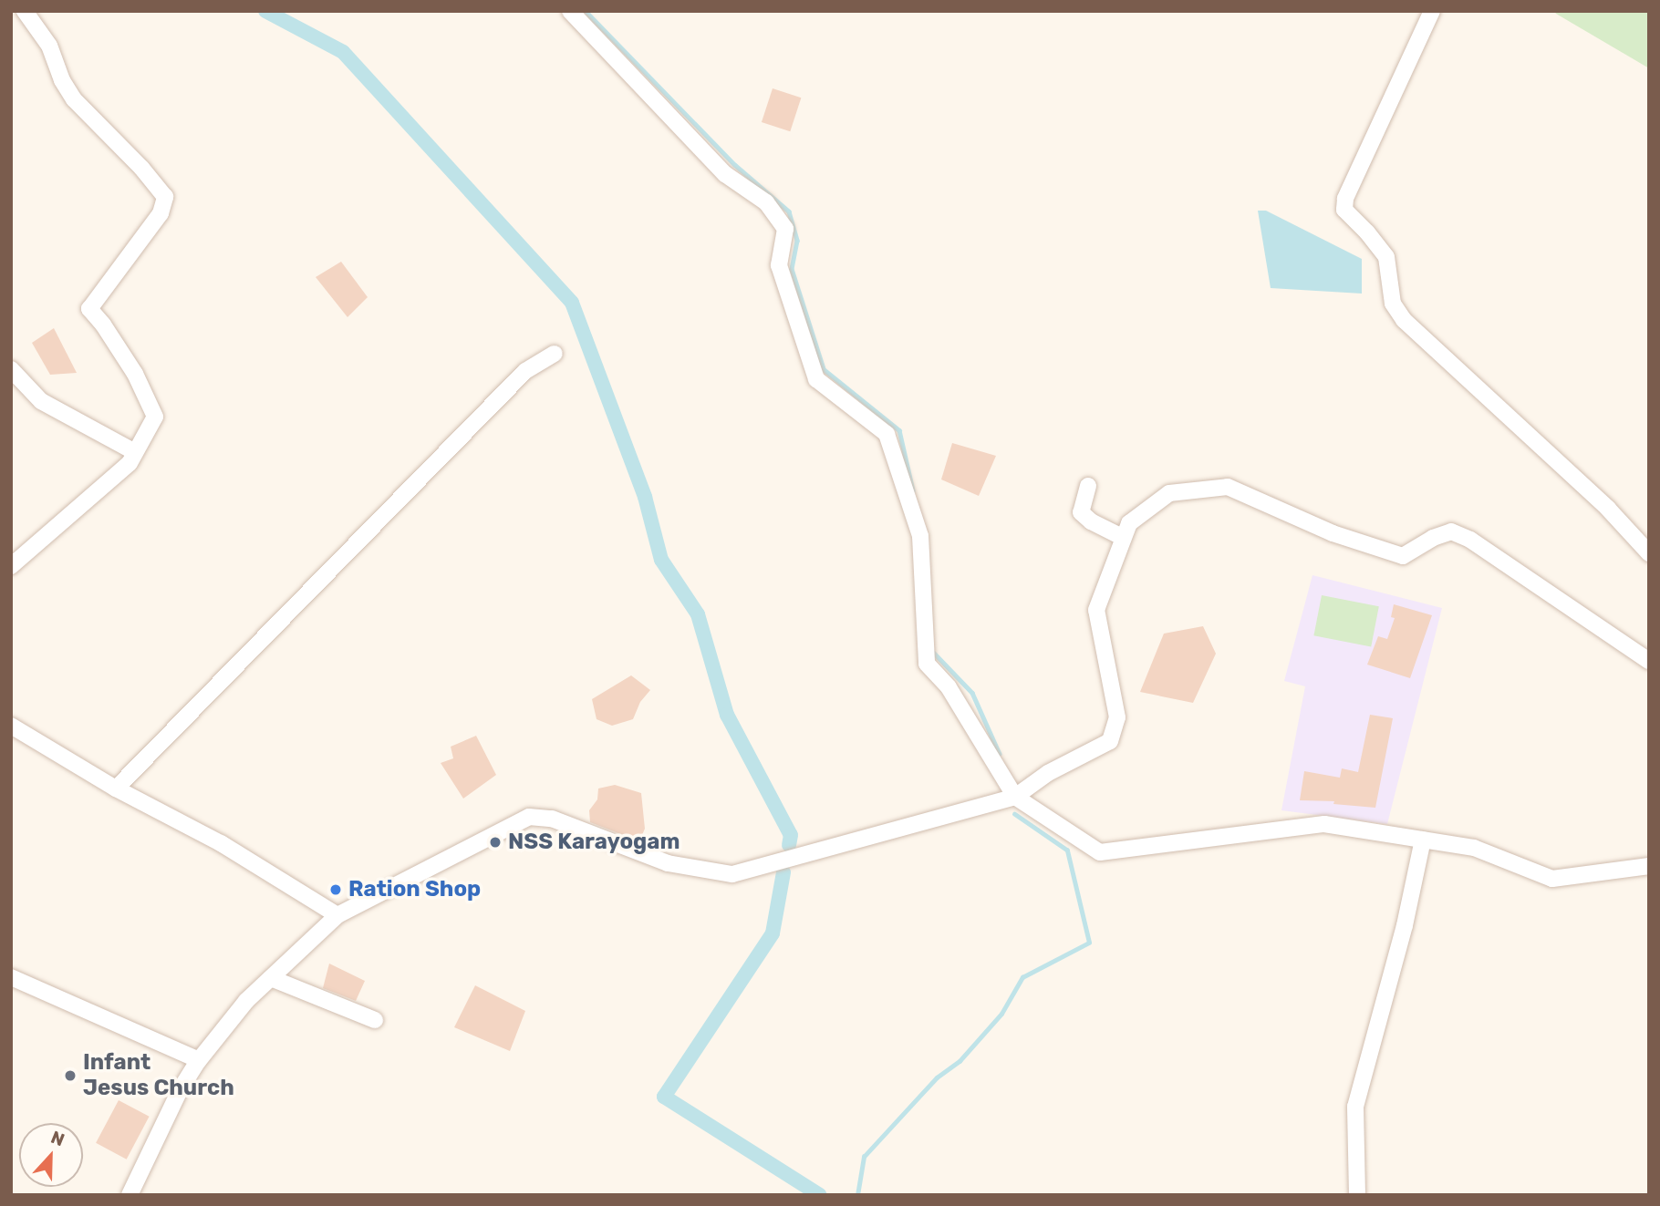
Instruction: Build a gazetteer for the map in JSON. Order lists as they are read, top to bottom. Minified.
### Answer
{"places":["NSS Karayogam","Ration Shop","Infant Jesus Church"],"north":"top"}
